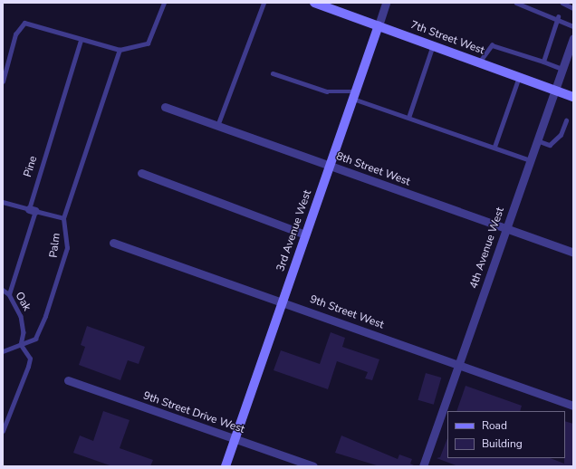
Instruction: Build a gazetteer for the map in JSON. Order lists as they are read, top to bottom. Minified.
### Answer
{"streets":{"street":["7th Street West","8th Street West","3rd Avenue West","4th Avenue West","9th Street West","9th Street Drive West"],"lane":["Pine","Palm","Oak"]},"crossings":[["7th Street West","3rd Avenue West"],["7th Street West","4th Avenue West"],["Pine","Oak"],["8th Street West","3rd Avenue West"],["8th Street West","4th Avenue West"],["3rd Avenue West","9th Street West"],["3rd Avenue West","9th Street Drive West"],["Palm","Oak"],["4th Avenue West","9th Street West"]],"legend":["Road","Building"]}
